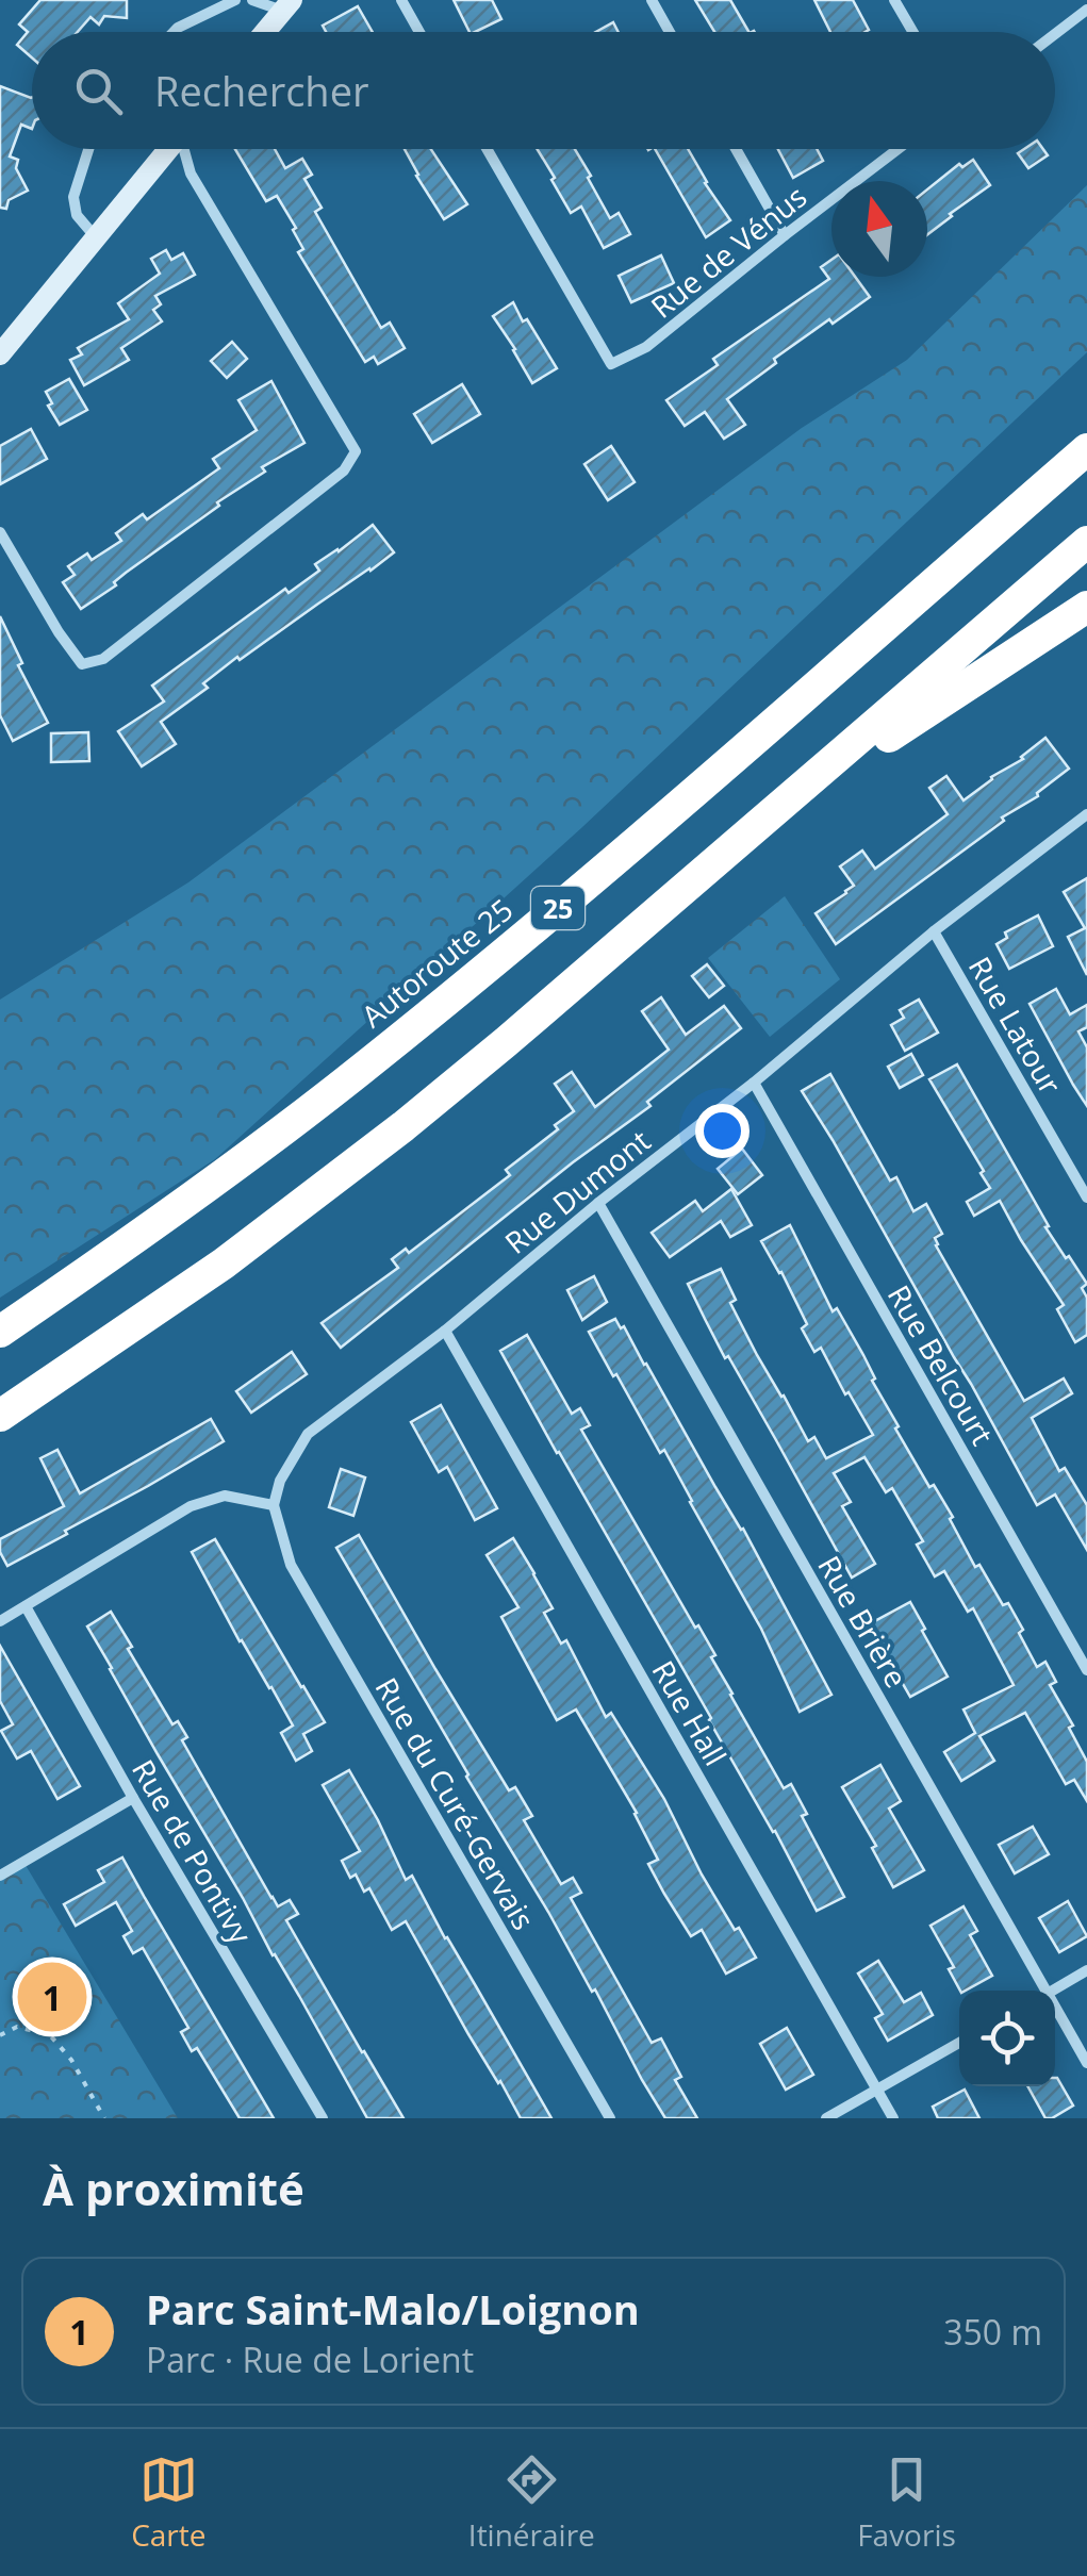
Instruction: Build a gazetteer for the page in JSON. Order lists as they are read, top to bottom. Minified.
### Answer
{"streets":{"highway":["25","Autoroute 25"],"street":["Rue de Vénus","Rue Latour","Rue Dumont","Rue Belcourt","Rue Brière","Rue Hall","Rue du Curé-Gervais","Rue de Pontivy"]},"crossings":[["Rue Latour","Rue Dumont"],["Rue Dumont","Rue Belcourt"],["Rue Dumont","Rue Brière"],["Rue Dumont","Rue Hall"],["Rue Dumont","Rue du Curé-Gervais"]],"north":"top","page":{"search":"Rechercher","pins":"1","heading":"À proximité","list":[{"mark":"1","name":"Parc Saint-Malo/Loignon","note":"Parc · Rue de Lorient","value":"350 m"}],"nav":["Carte","Itinéraire","Favoris"]}}
